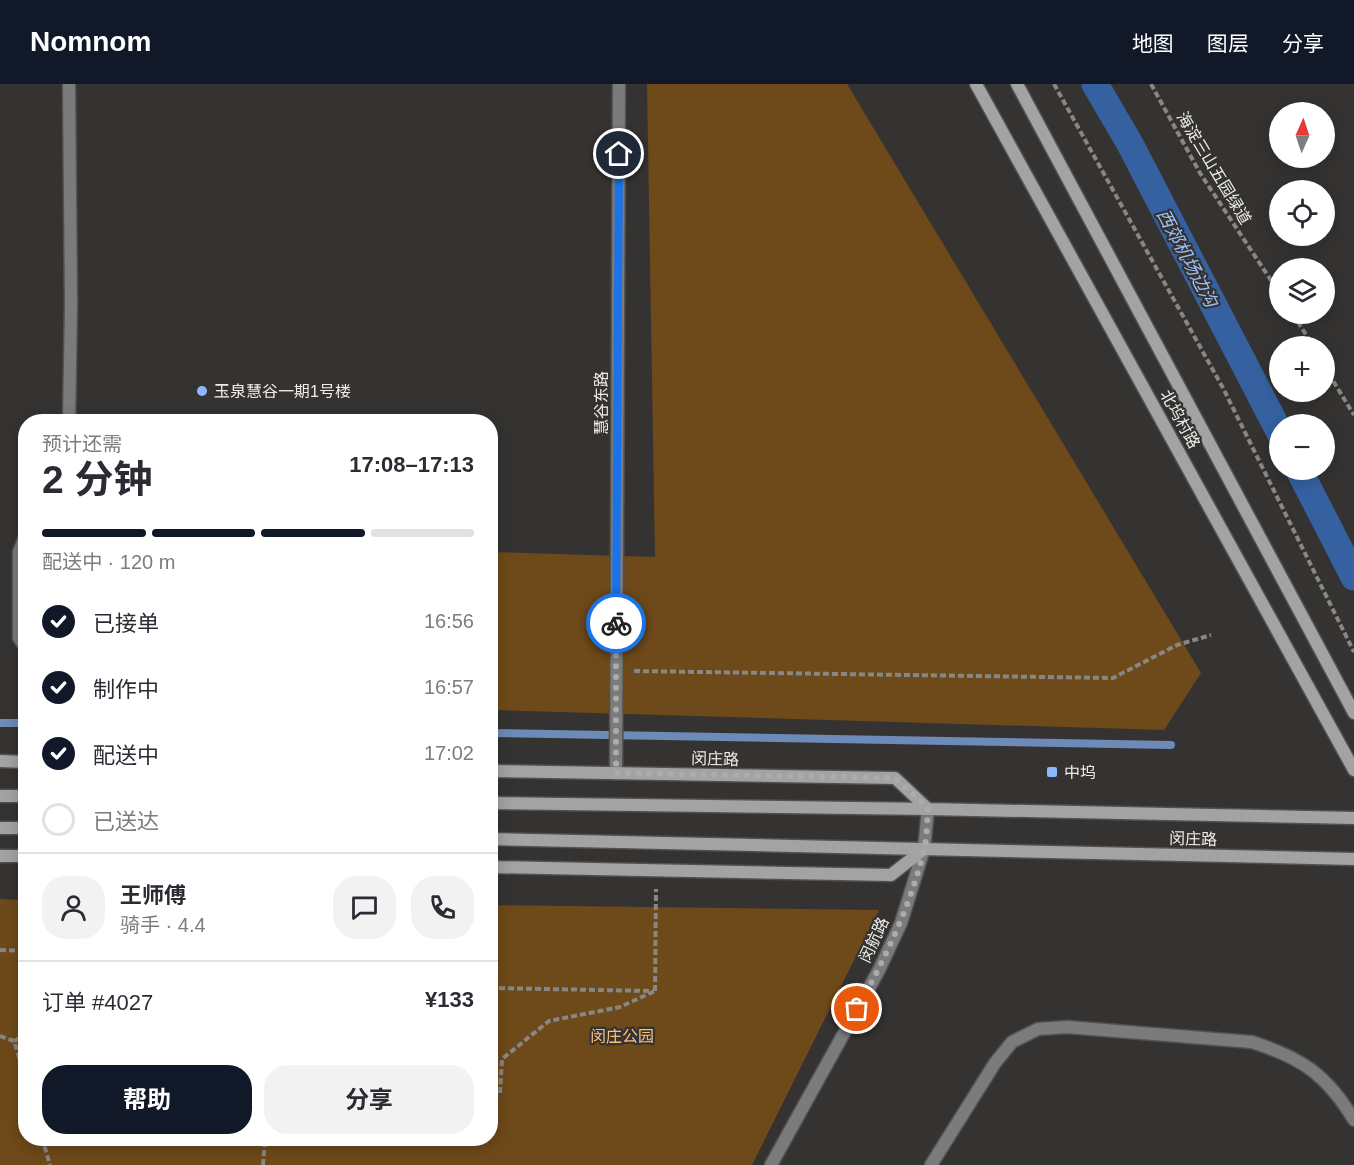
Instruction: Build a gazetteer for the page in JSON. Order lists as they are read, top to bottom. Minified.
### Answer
{"streets":{"main road":["北坞村路","闵庄路"],"street":["慧谷东路","闵航路"],"path":["海淀三山五园绿道"]},"crossings":[["慧谷东路","闵庄路"],["闵庄路","闵航路"]],"water":["西郊机场边沟"],"parks":["闵庄公园"],"places":{"other":["玉泉慧谷一期1号楼"],"transit":["中坞"]},"north":"top","page":{"header":"Nomnom","nav":["地图","图层","分享"],"map_buttons":["+","−"],"heading":["2 分钟","预计还需","17:08–17:13"],"panel":["王师傅","骑手 · 4.4","订单 #4027","¥133"],"bar":"配送中 · 120 m","list":[["已接单","16:56"],["制作中","16:57"],["配送中","17:02"],"已送达"],"buttons":["帮助","分享"]}}
